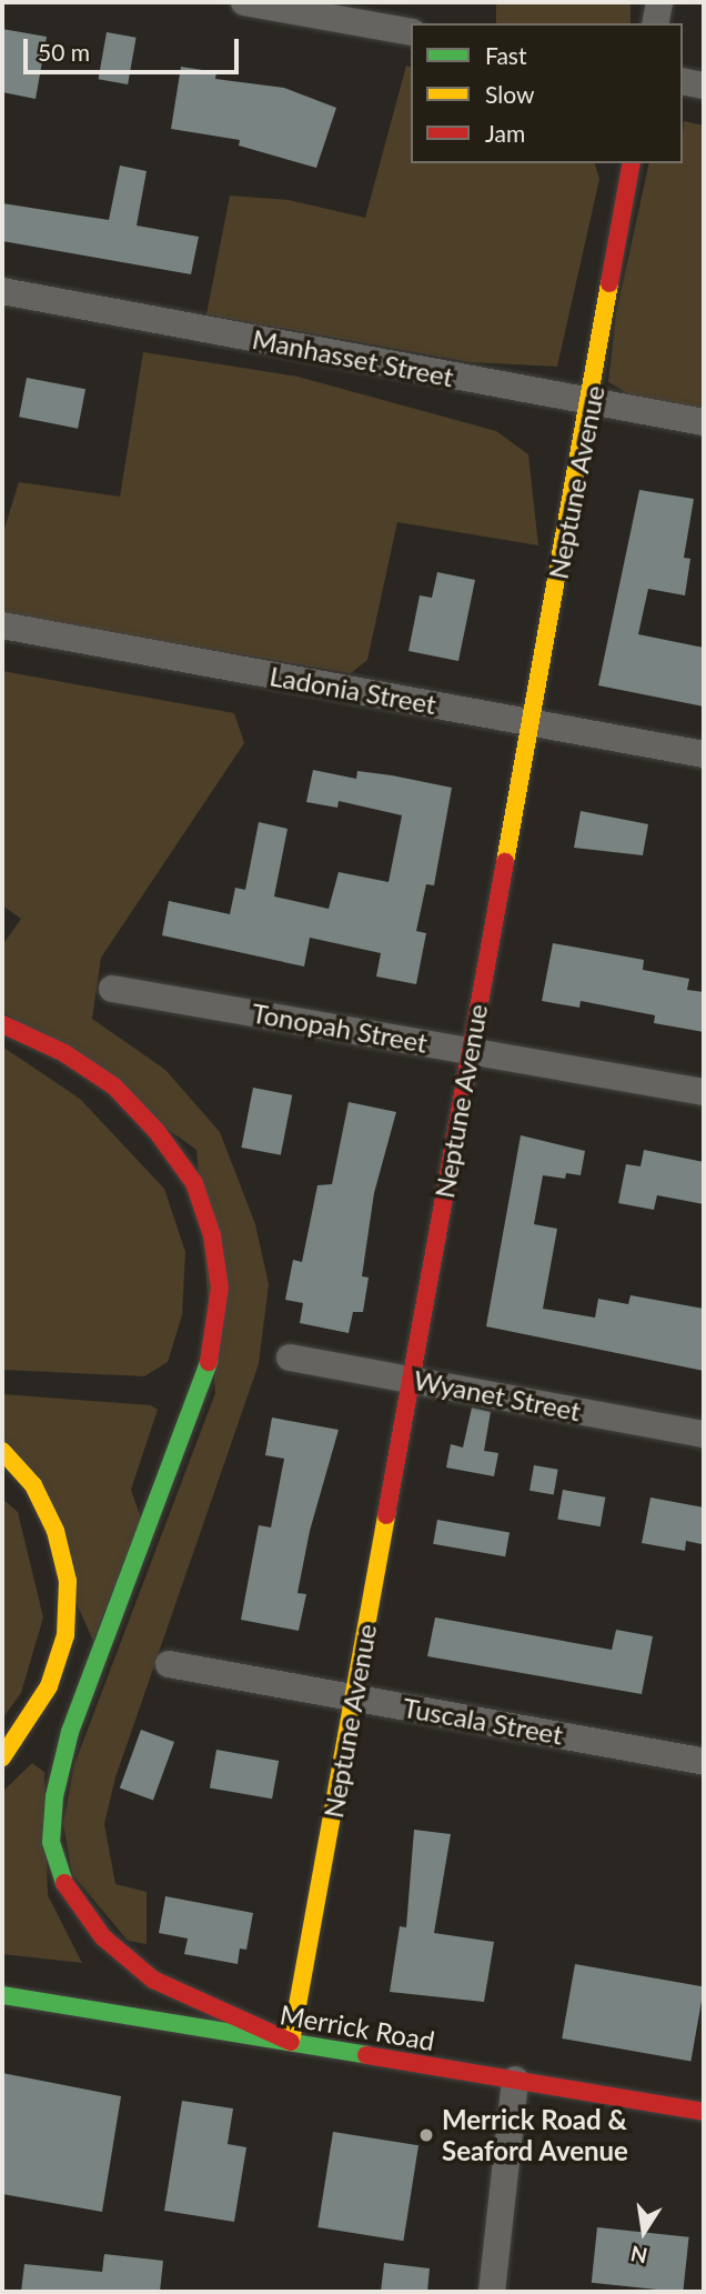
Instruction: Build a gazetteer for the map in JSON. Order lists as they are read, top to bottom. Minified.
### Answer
{"streets":{"main road":["Neptune Avenue","Merrick Road"],"street":["Manhasset Street","Ladonia Street","Tonopah Street","Wyanet Street","Tuscala Street"]},"crossings":[["Manhasset Street","Neptune Avenue"],["Neptune Avenue","Ladonia Street"],["Neptune Avenue","Tonopah Street"],["Neptune Avenue","Wyanet Street"],["Neptune Avenue","Tuscala Street"],["Neptune Avenue","Merrick Road"]],"places":["Merrick Road & Seaford Avenue"],"legend":["Fast","Slow","Jam"],"scale_bar":"50 m","north":"bottom"}
